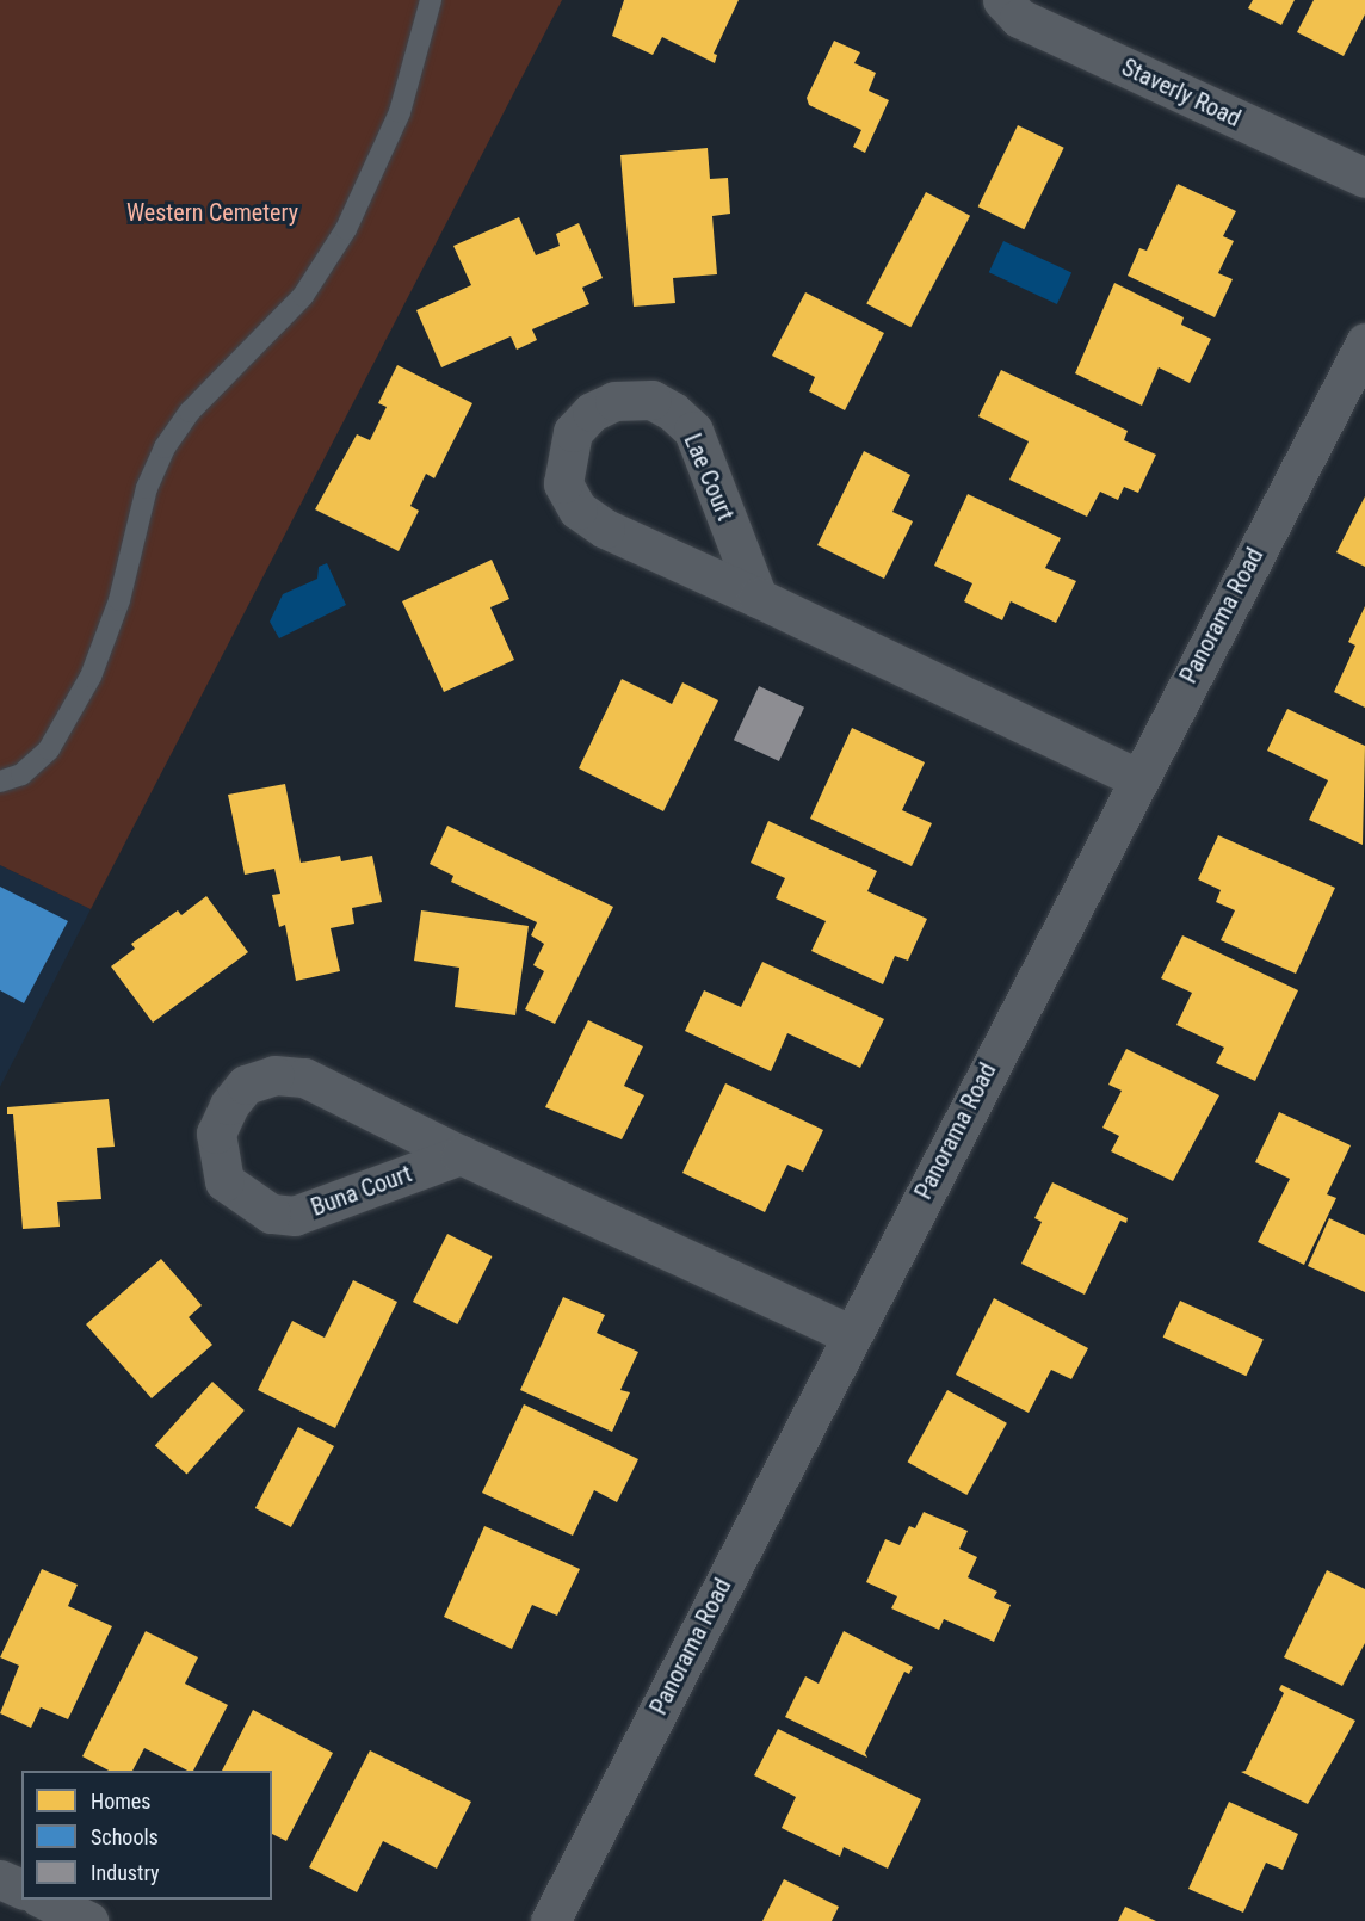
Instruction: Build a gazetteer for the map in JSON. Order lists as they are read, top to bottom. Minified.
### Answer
{"streets":{"street":["Staverly Road","Lae Court","Panorama Road","Buna Court"]},"crossings":[["Lae Court","Panorama Road"],["Panorama Road","Buna Court"]],"parks":["Western Cemetery"],"legend":["Homes","Schools","Industry"]}
